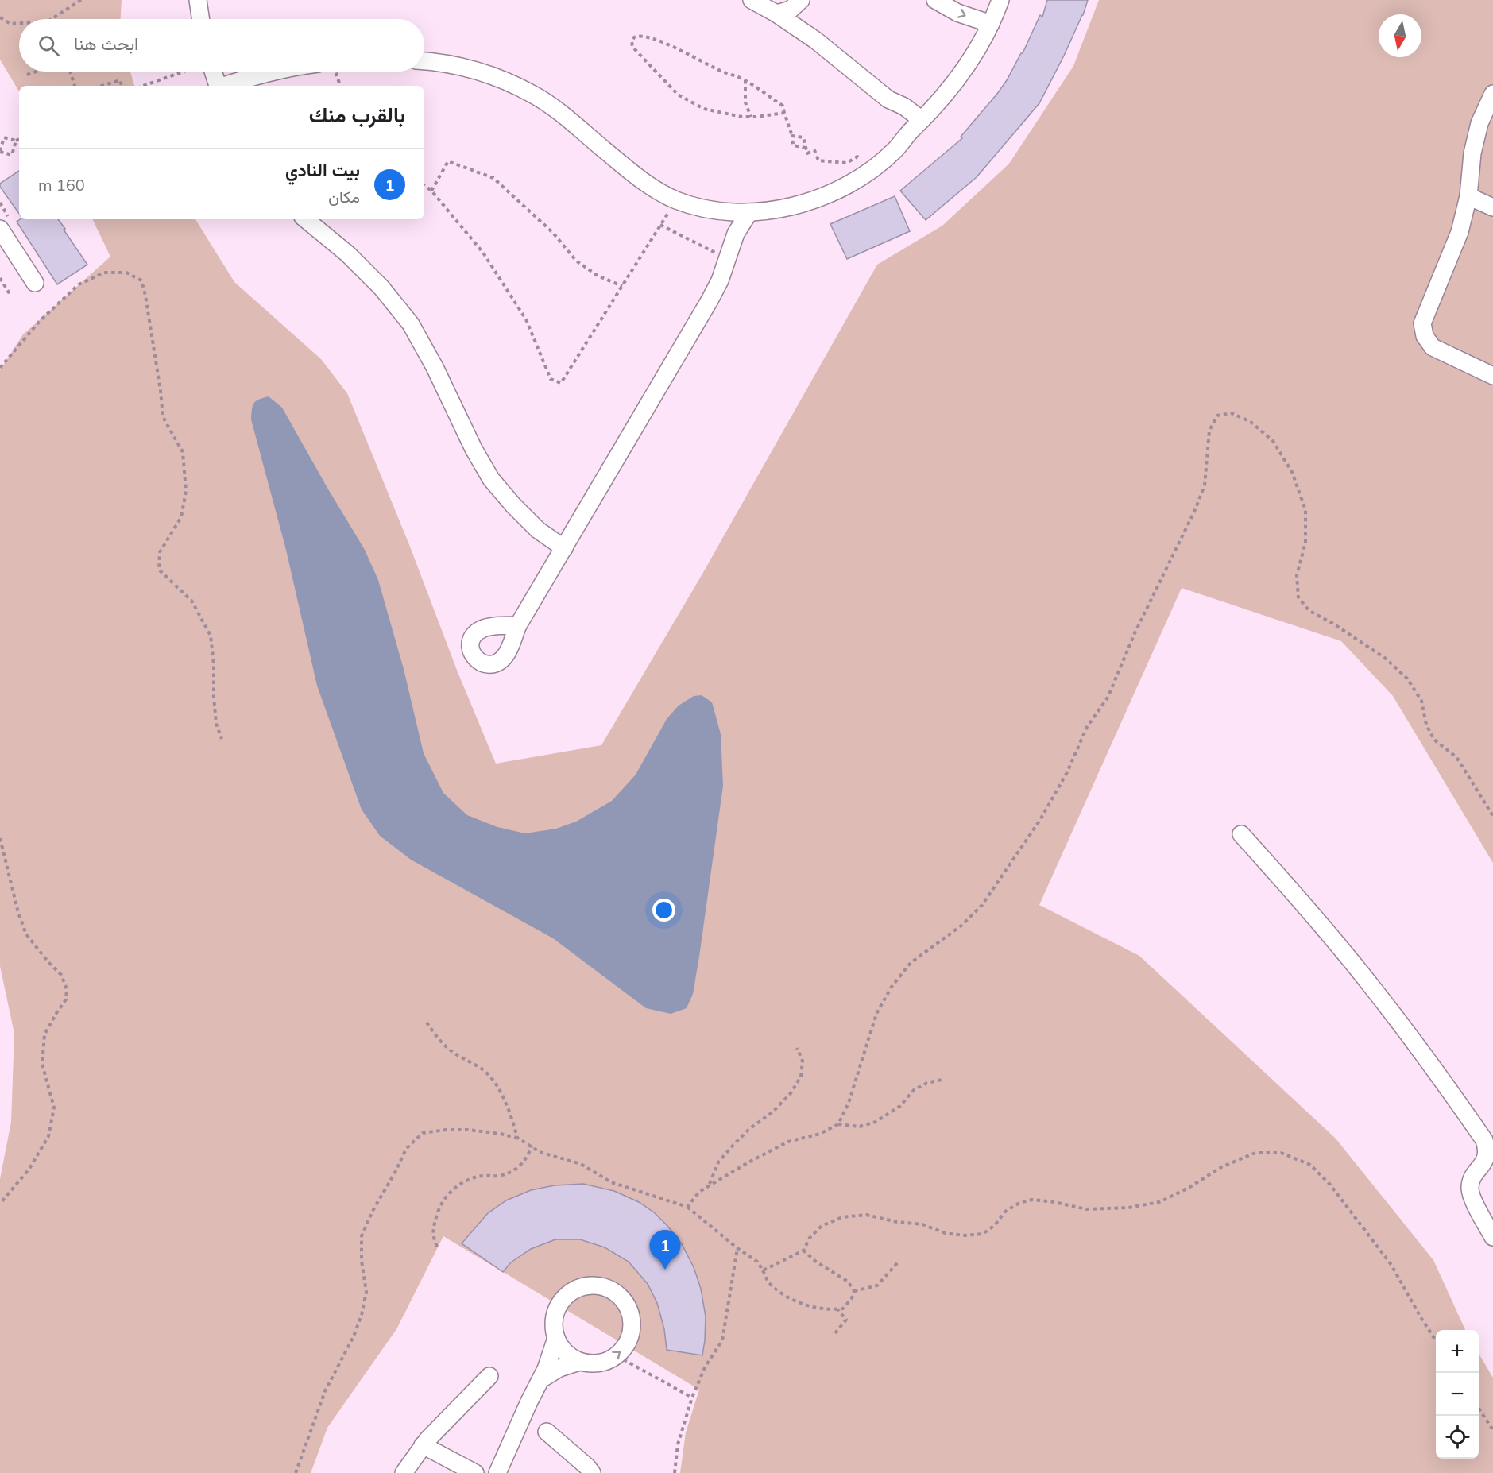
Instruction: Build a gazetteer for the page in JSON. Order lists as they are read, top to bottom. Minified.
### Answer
{"north":"bottom","page":{"search":"ابحث هنا","heading":"بالقرب منك","list":[{"mark":"1","name":"بيت النادي","note":"مكان","value":"160 m"}],"pins":"1","map_buttons":["+","−"]}}
